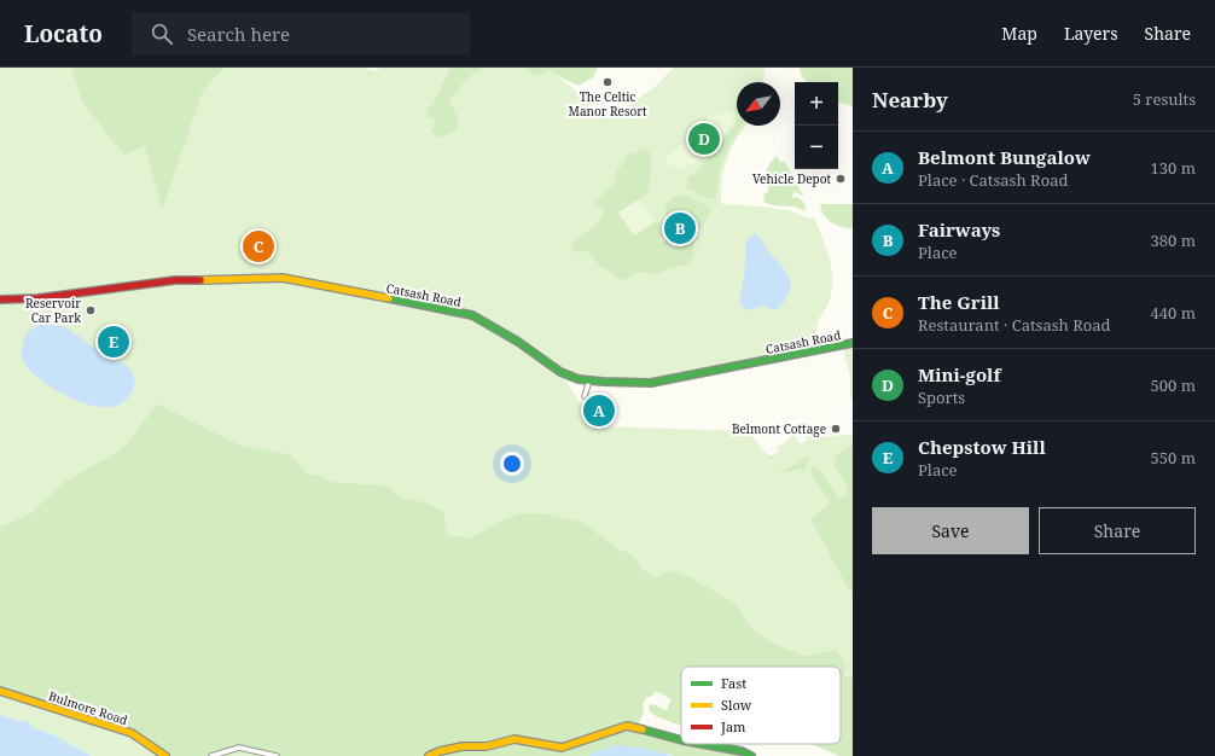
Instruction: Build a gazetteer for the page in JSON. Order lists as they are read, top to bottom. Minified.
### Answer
{"streets":{"street":["Catsash Road","Bulmore Road"]},"places":["The Celtic Manor Resort","Vehicle Depot","Reservoir Car Park","Belmont Cottage"],"legend":["Fast","Slow","Jam"],"north":"bottom left","page":{"header":"Locato","search":"Search here","nav":["Map","Layers","Share"],"heading":["Nearby","5 results"],"map_buttons":["+","−"],"pins":["D","B","C","E","A"],"list":[{"mark":"A","name":"Belmont Bungalow","note":"Place · Catsash Road","value":"130 m"},{"mark":"B","name":"Fairways","note":"Place","value":"380 m"},{"mark":"C","name":"The Grill","note":"Restaurant · Catsash Road","value":"440 m"},{"mark":"D","name":"Mini-golf","note":"Sports","value":"500 m"},{"mark":"E","name":"Chepstow Hill","note":"Place","value":"550 m"}],"buttons":["Save","Share"]}}
